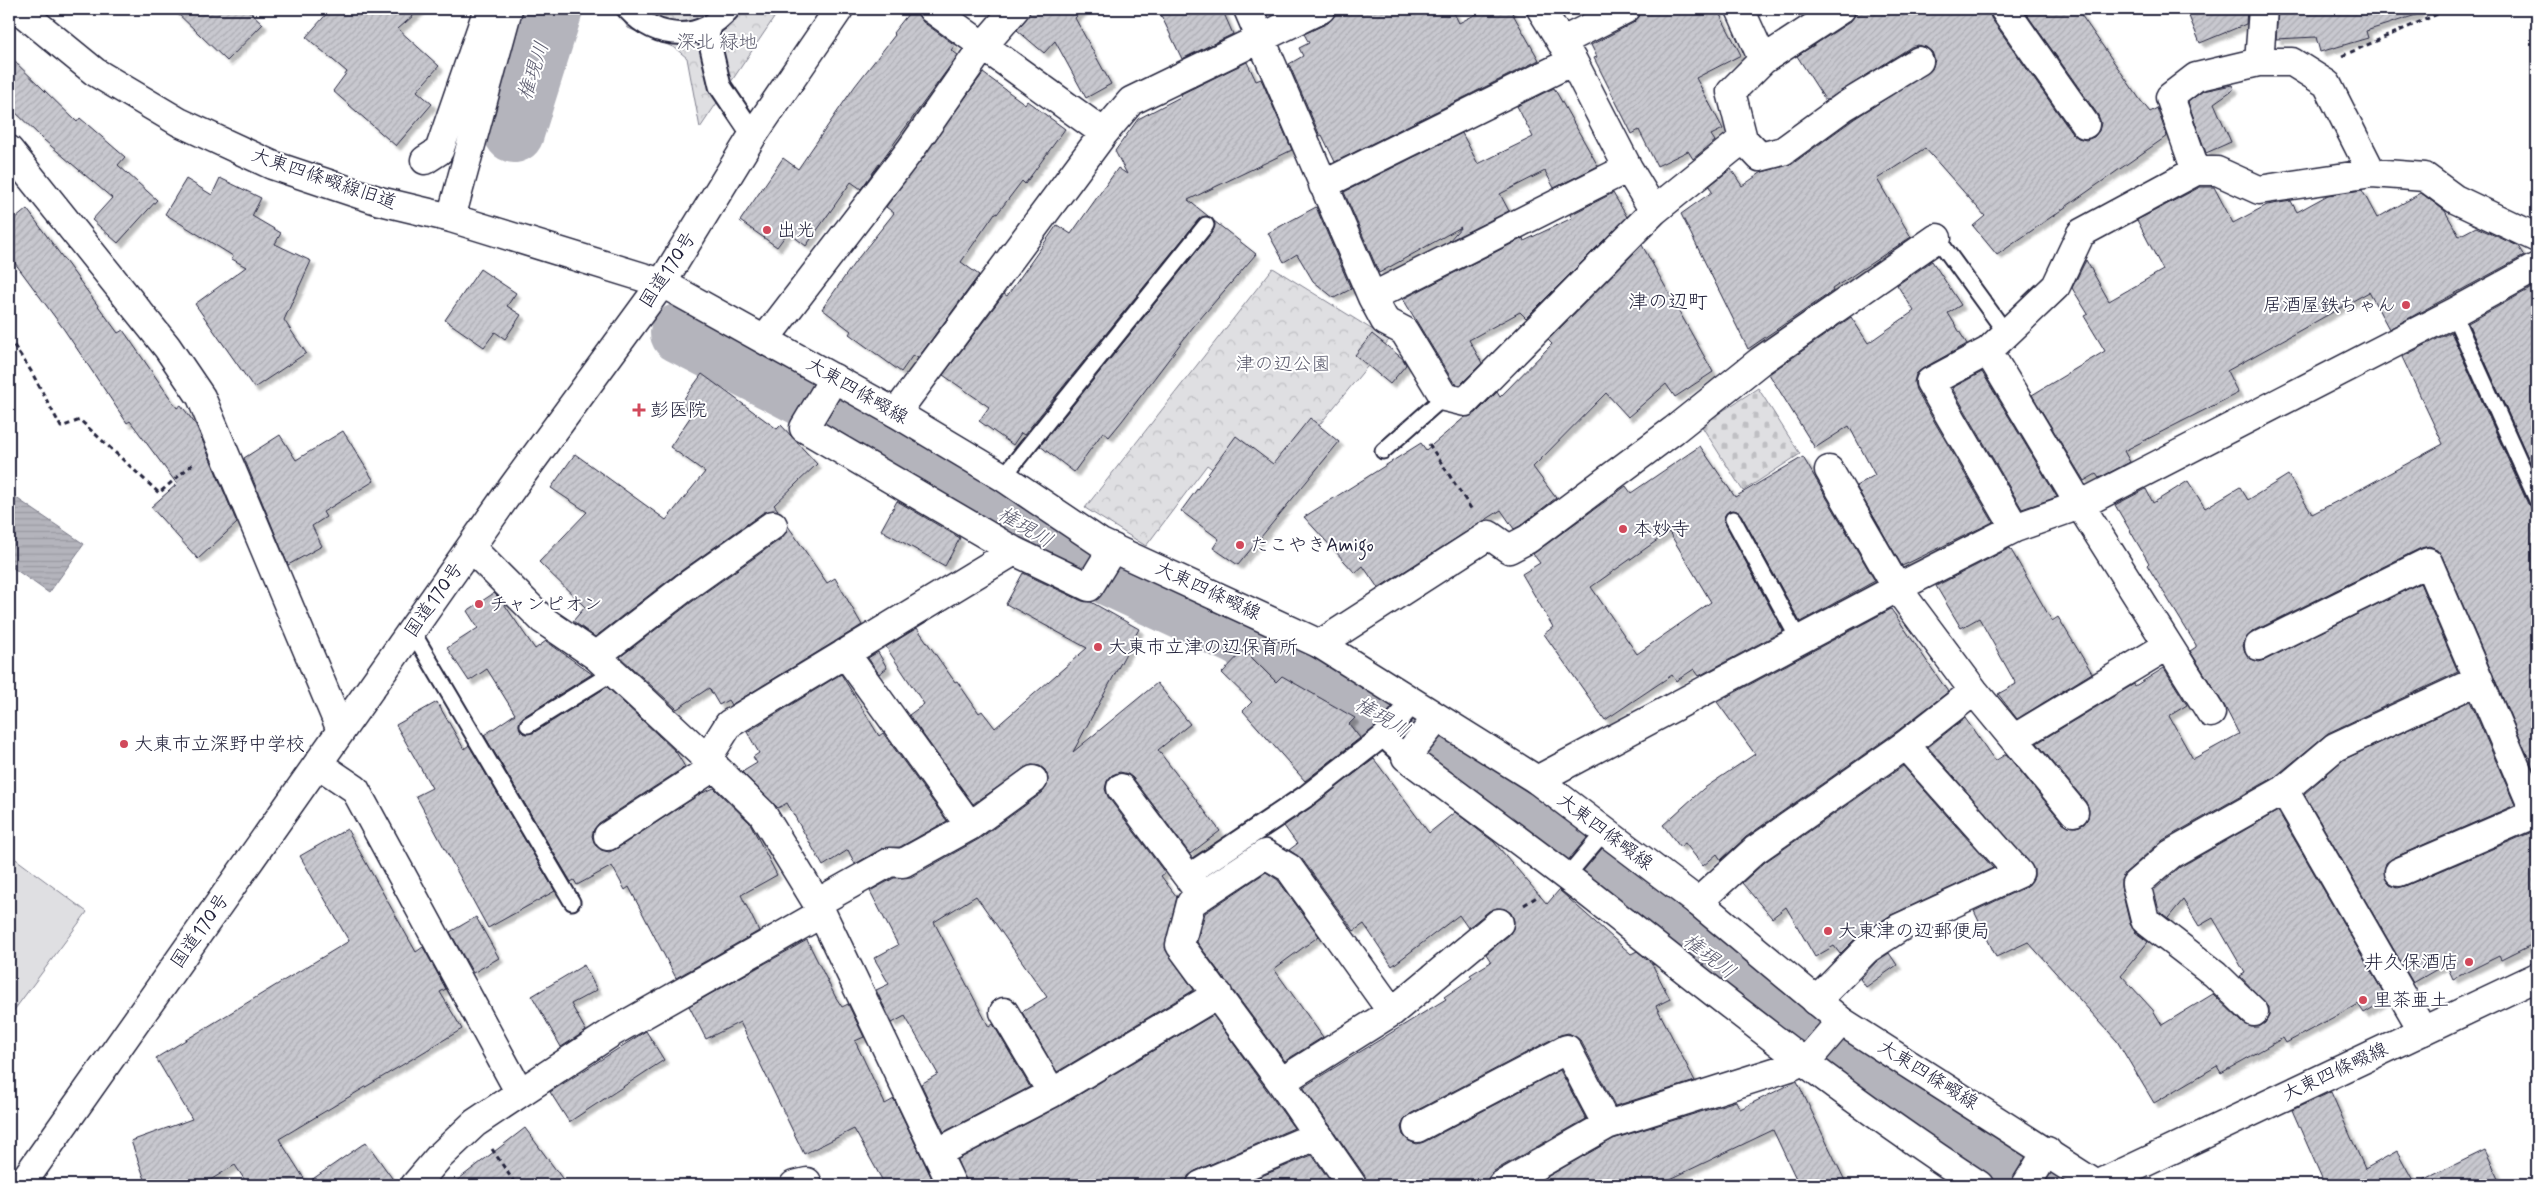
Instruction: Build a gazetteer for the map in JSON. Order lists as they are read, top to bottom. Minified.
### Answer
{"streets":{"main road":["大東四條畷線旧道","国道170号","大東四條畷線"]},"crossings":[["大東四條畷線旧道","国道170号"],["大東四條畷線旧道","大東四條畷線"],["国道170号","大東四條畷線"]],"districts":["津の辺町"],"water":["権現川"],"parks":["深北 緑地","津の辺公園"],"places":{"other":["出光","居酒屋鉄ちゃん","本妙寺","たこやきAmigo","チャンピオン","大東市立津の辺保育所","大東市立深野中学校","大東津の辺郵便局","井久保酒店","里茶亜土"],"health":["彭医院"]}}
